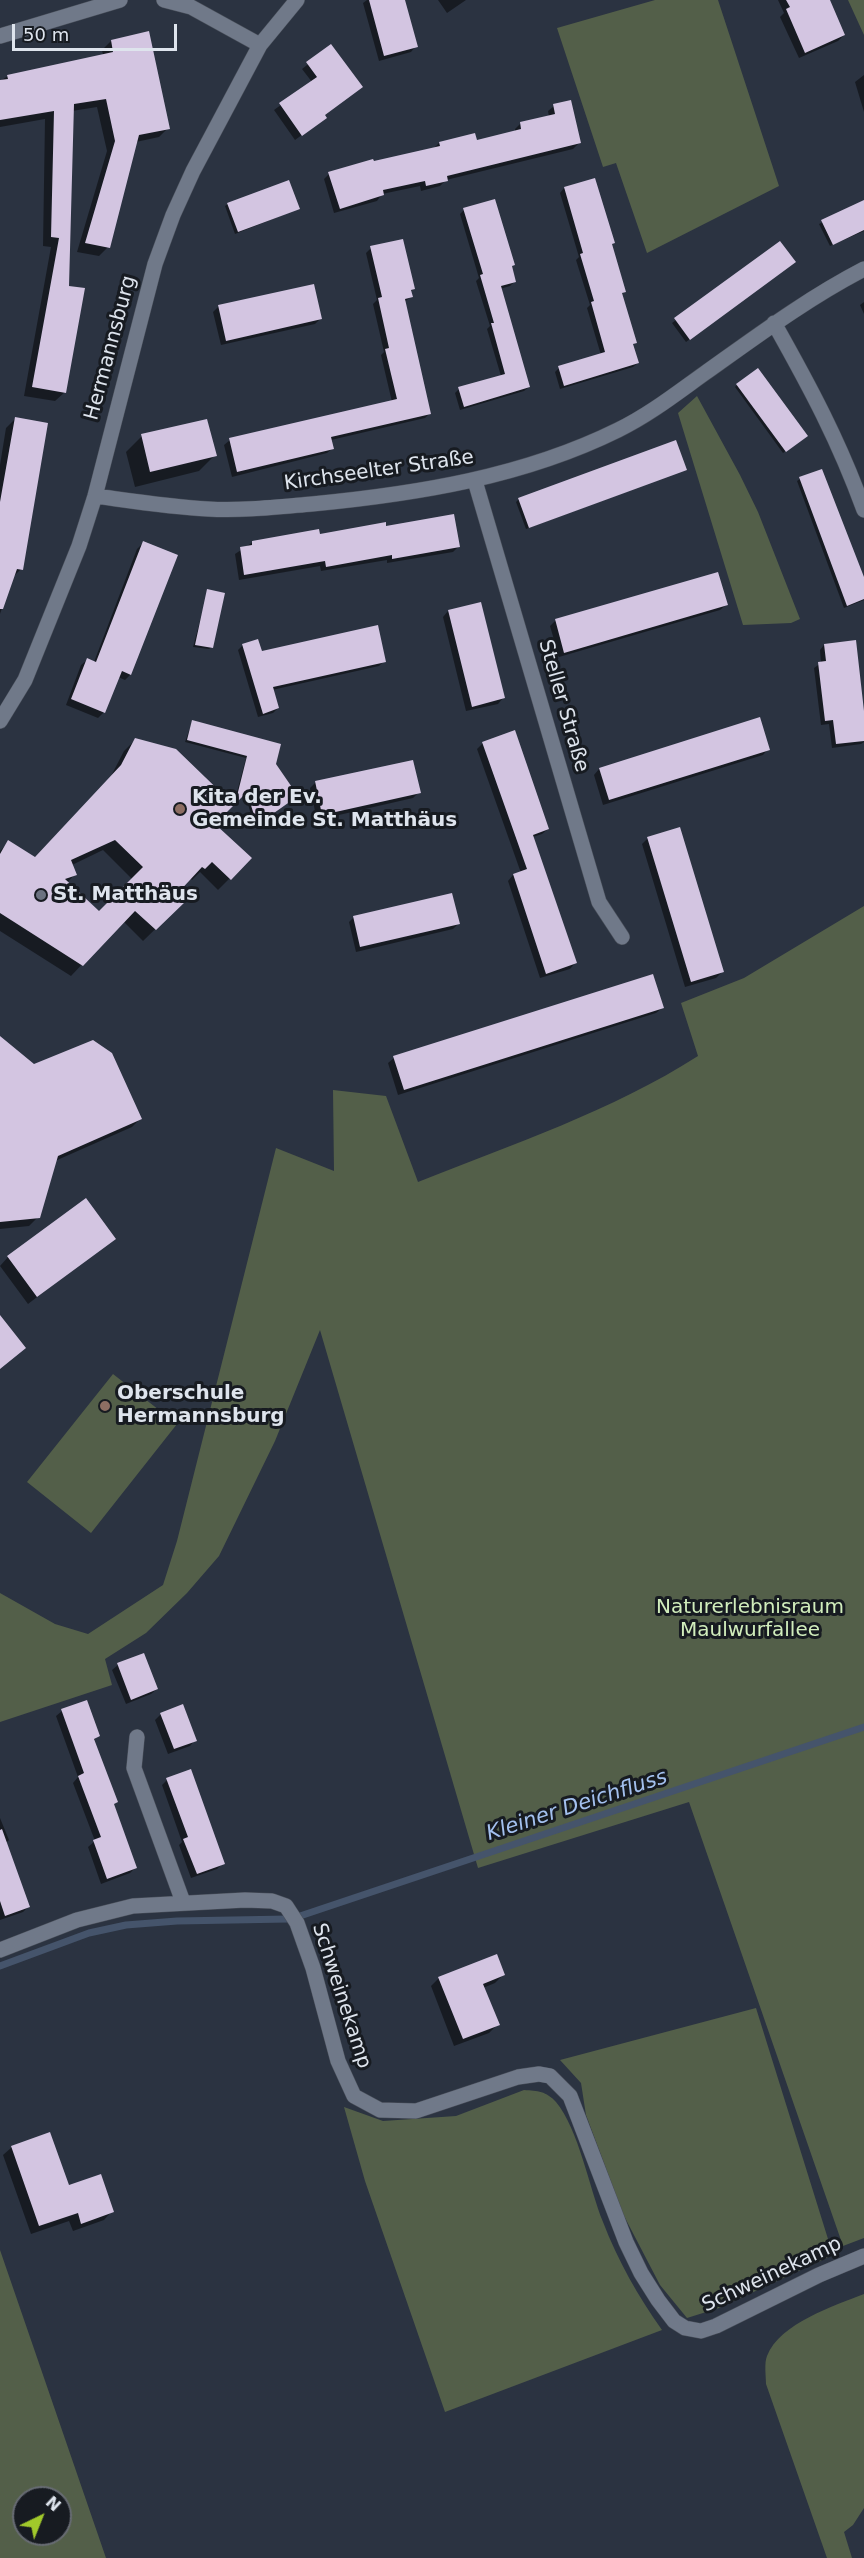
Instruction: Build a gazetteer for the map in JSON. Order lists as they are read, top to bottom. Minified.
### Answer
{"streets":{"street":["Hermannsburg","Kirchseelter Straße","Steller Straße","Schweinekamp"]},"crossings":[["Hermannsburg","Kirchseelter Straße"],["Kirchseelter Straße","Steller Straße"]],"water":["Kleiner Deichfluss"],"parks":["Naturerlebnisraum Maulwurfallee"],"places":["Kita der Ev. Gemeinde St. Matthäus","St. Matthäus","Oberschule Hermannsburg"],"scale_bar":"50 m","north":"top right"}
